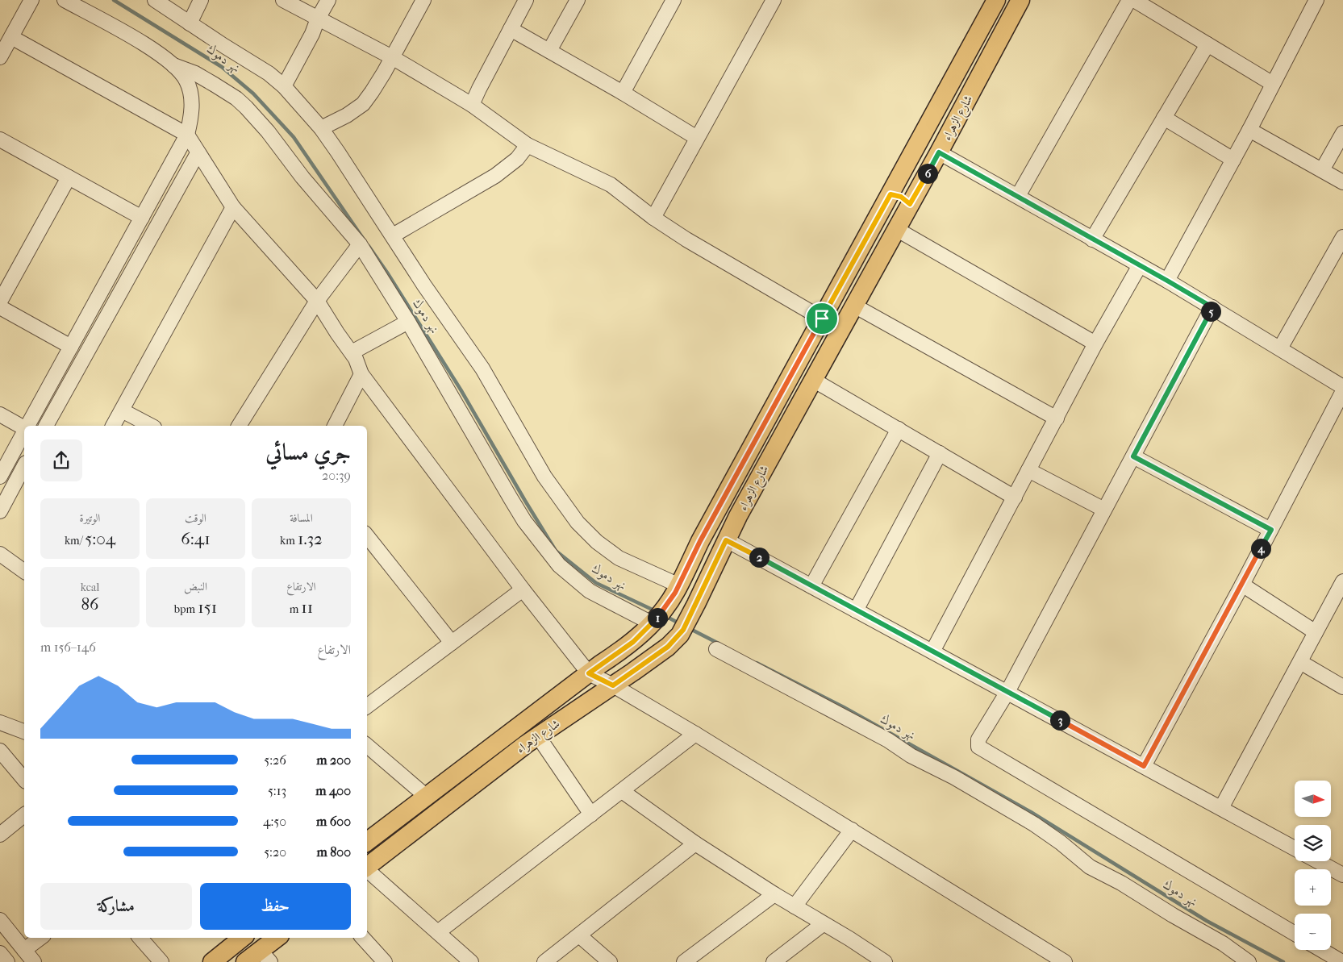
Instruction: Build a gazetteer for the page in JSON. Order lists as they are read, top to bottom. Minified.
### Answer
{"streets":{"main road":["شارع الزهراء"]},"water":["نهر دموك"],"north":"right","page":{"pins":["6","5","4","2","1","3"],"heading":["جري مسائي","20:39"],"stats":[["المسافة","1.32 km"],["الوقت","6:41"],["الوتيرة","5:04 /km"],["الارتفاع","11 m"],["النبض","151 bpm"],["kcal","86"]],"chart":["الارتفاع","146–156 m"],"list":[{"name":"200 m","note":"5:26"},{"name":"400 m","note":"5:13"},{"name":"600 m","note":"4:50"},{"name":"800 m","note":"5:20"}],"map_buttons":["+","−"],"buttons":["حفظ","مشاركة"]}}
